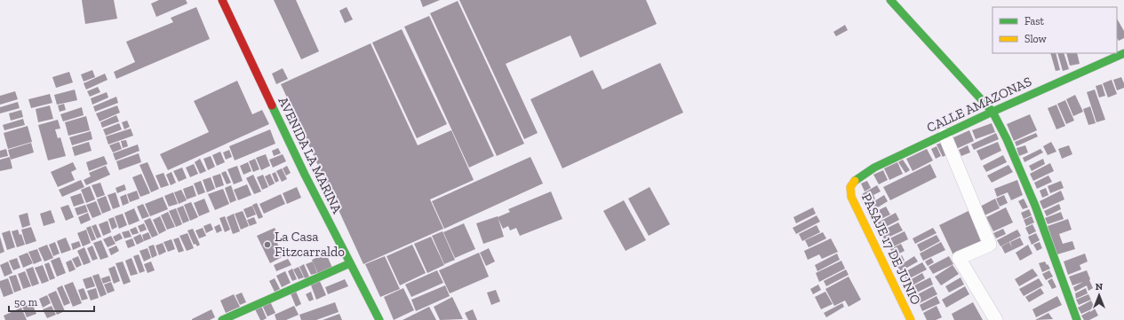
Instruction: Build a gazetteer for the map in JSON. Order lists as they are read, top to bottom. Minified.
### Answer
{"streets":{"street":["CALLE AMAZONAS","AVENIDA LA MARINA","PASAJE 17 DE JUNIO"]},"crossings":[["CALLE AMAZONAS","PASAJE 17 DE JUNIO"]],"places":["La Casa Fitzcarraldo"],"legend":["Fast","Slow"],"scale_bar":"50 m","north":"top"}
